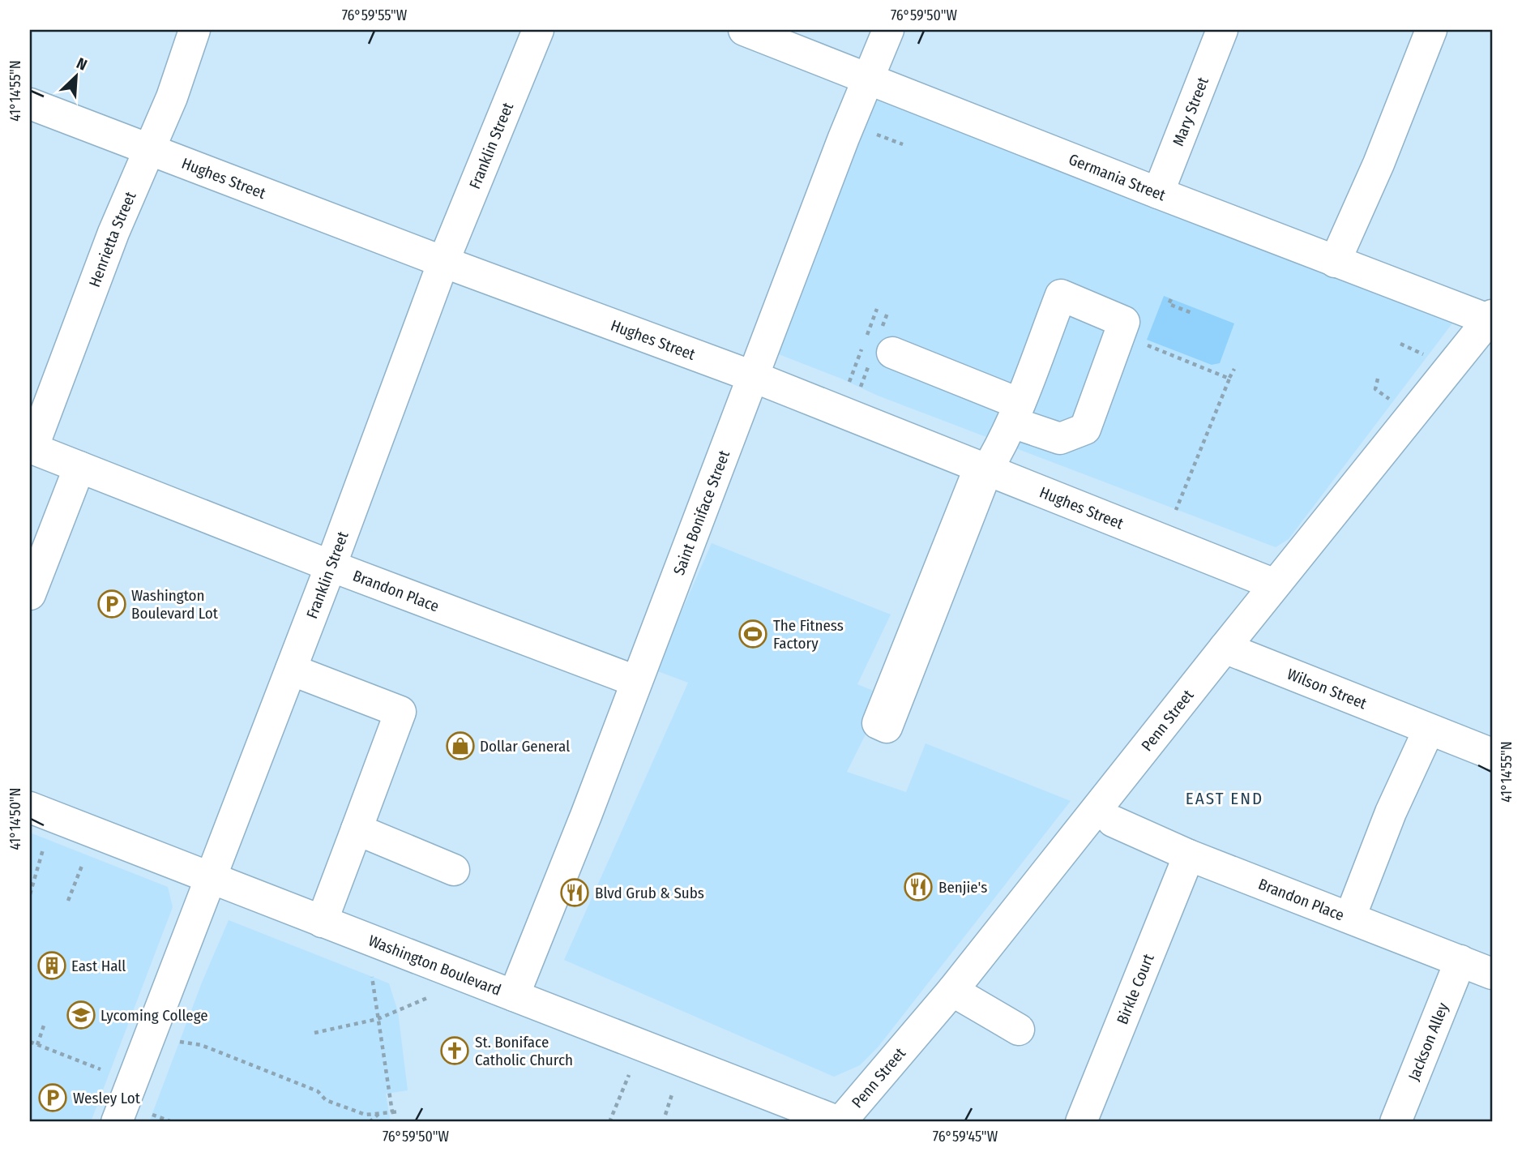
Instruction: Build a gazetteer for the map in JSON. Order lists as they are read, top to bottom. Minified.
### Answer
{"streets":{"street":["Mary Street","Franklin Street","Germania Street","Hughes Street","Henrietta Street","Saint Boniface Street","Brandon Place","Wilson Street","Penn Street","Washington Boulevard","Birkle Court","Jackson Alley"]},"crossings":[["Mary Street","Germania Street"],["Franklin Street","Hughes Street"],["Franklin Street","Brandon Place"],["Franklin Street","Washington Boulevard"],["Germania Street","Saint Boniface Street"],["Germania Street","Penn Street"],["Hughes Street","Henrietta Street"],["Hughes Street","Saint Boniface Street"],["Hughes Street","Penn Street"],["Henrietta Street","Brandon Place"],["Saint Boniface Street","Brandon Place"],["Saint Boniface Street","Washington Boulevard"],["Brandon Place","Birkle Court"],["Brandon Place","Jackson Alley"],["Wilson Street","Penn Street"],["Penn Street","Washington Boulevard"]],"districts":["EAST END"],"places":{"parking":["Washington Boulevard Lot","Wesley Lot"],"sports":["The Fitness Factory"],"shop":["Dollar General"],"restaurant":["Benjie's","Blvd Grub & Subs"],"building":["East Hall"],"school or university":["Lycoming College"],"church":["St. Boniface Catholic Church"]},"north":"top right","coordinates":["76°59'55\"W","76°59'50\"W","41°14'55\"N","41°14'50\"N","76°59'45\"W"]}
